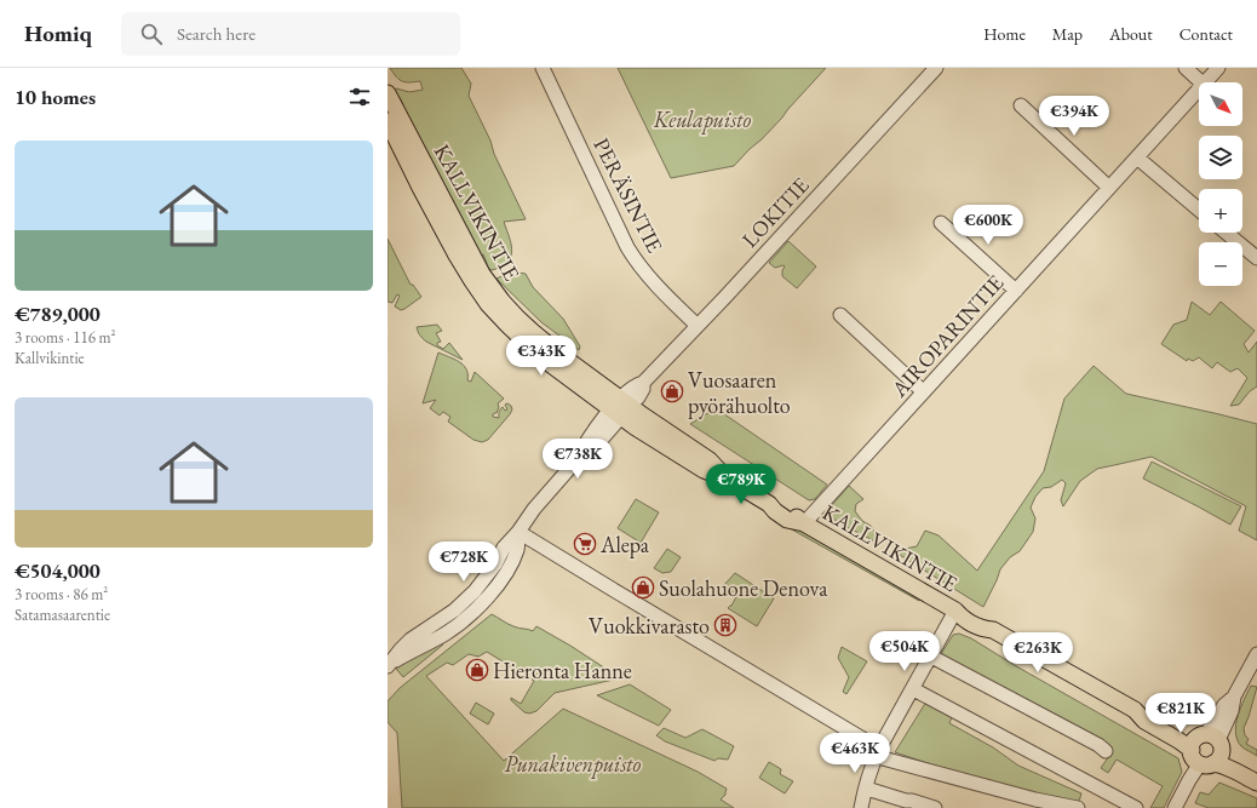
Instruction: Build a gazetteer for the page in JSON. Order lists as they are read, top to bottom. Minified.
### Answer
{"streets":{"main road":["KALLVIKINTIE"],"street":["PERÄSINTIE","LOKITIE","AIROPARINTIE"]},"crossings":[["PERÄSINTIE","LOKITIE"],["KALLVIKINTIE","LOKITIE"],["KALLVIKINTIE","AIROPARINTIE"]],"parks":["Keulapuisto","Punakivenpuisto"],"places":{"shop":["Vuosaaren pyörähuolto","Suolahuone Denova","Hieronta Hanne"],"supermarket":["Alepa"],"building":["Vuokkivarasto"]},"north":"bottom right","page":{"header":"Homiq","search":"Search here","nav":["Home","Map","About","Contact"],"heading":"10 homes","map_buttons":["+","−"],"price":["€394K","€600K","€343K","€738K","€789K","€728K","€504K","€263K","€821K","€463K"],"list":[{"name":"€789,000","note":"3 rooms · 116 m² · Kallvikintie"},{"name":"€504,000","note":"3 rooms · 86 m² · Satamasaarentie"}]}}
